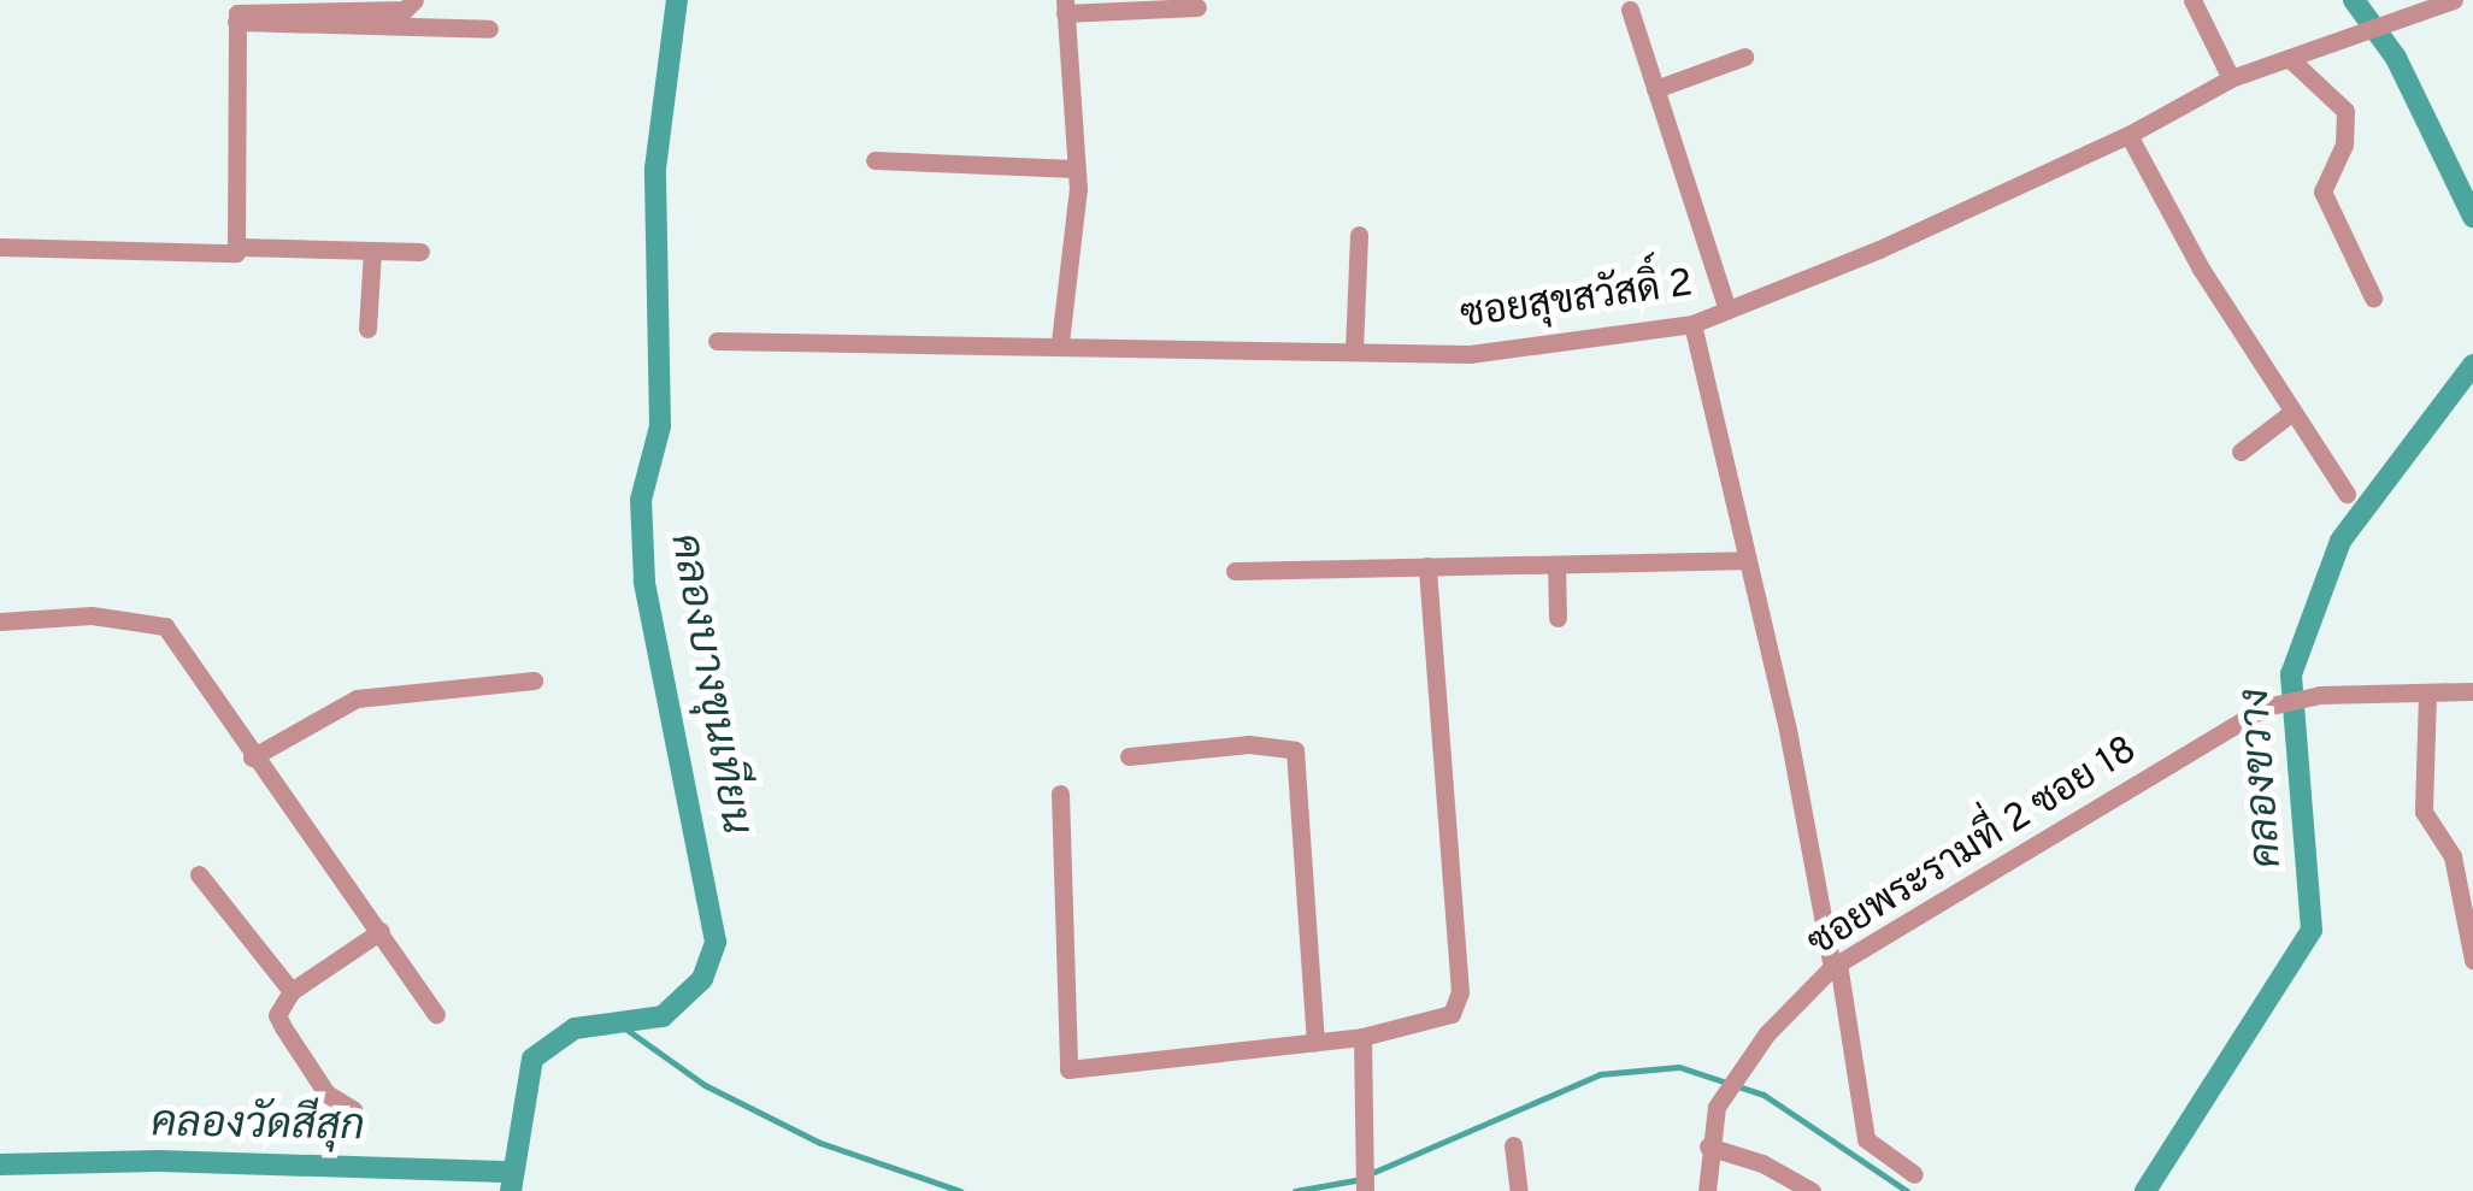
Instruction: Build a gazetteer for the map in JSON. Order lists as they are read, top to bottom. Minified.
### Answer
{"streets":{"street":["ซอยสุขสวัสดิ์ 2","ซอยพระรามที่ 2 ซอย 18"]},"water":["คลองบางขุนเทียน","คลองขวาง","คลองวัดสีสุก"]}
